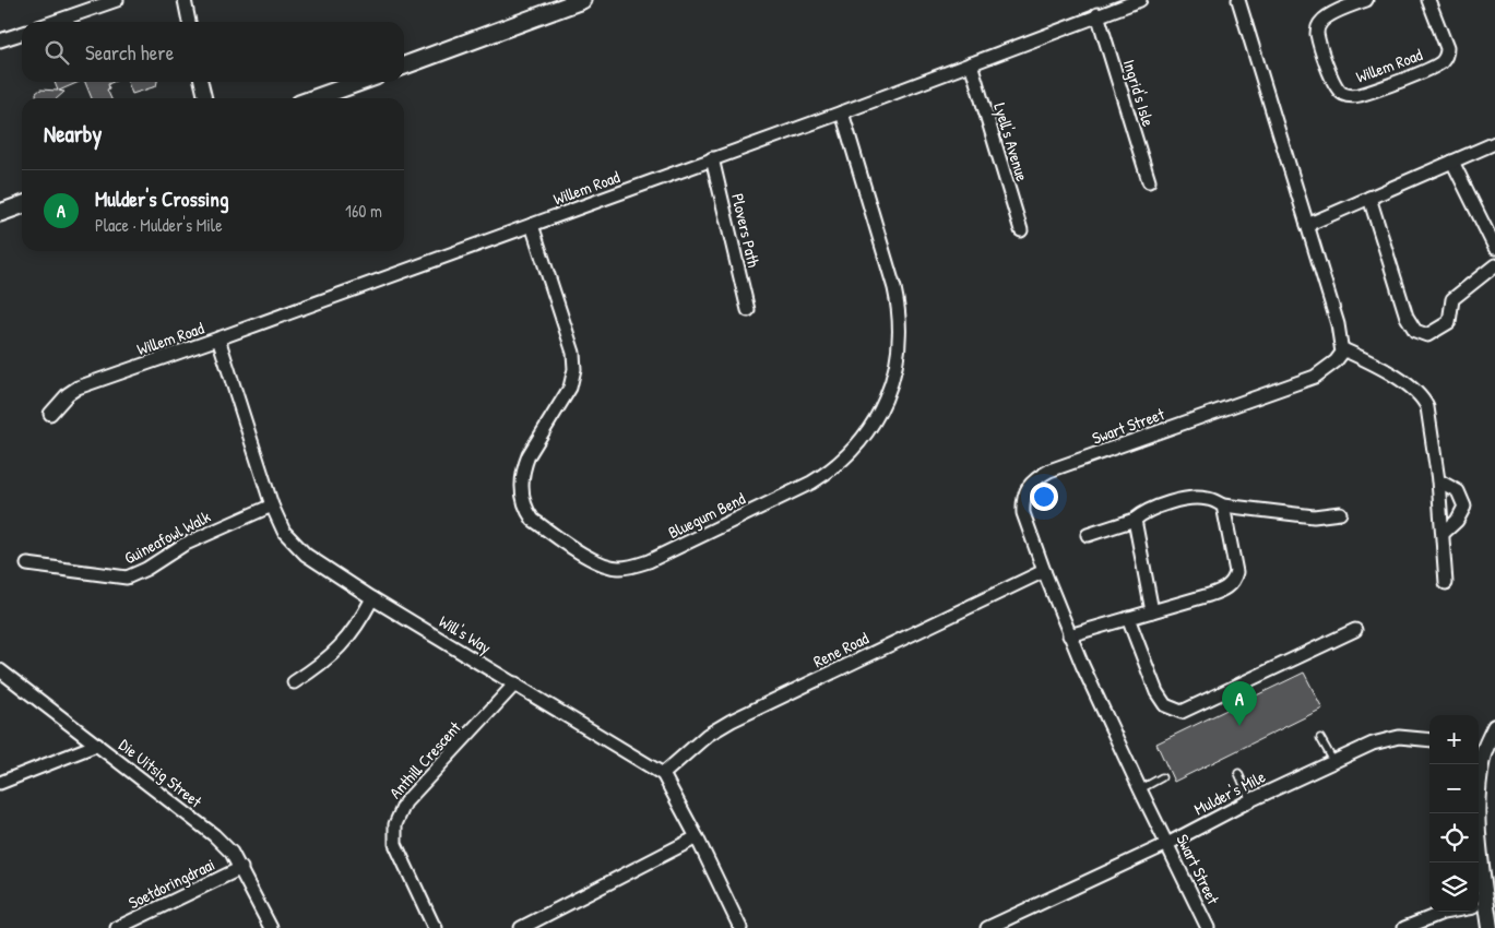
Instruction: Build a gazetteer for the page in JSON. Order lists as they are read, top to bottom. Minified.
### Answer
{"streets":{"street":["Willem Road","Ingrid's Isle","Lyell's Avenue","Plovers Path","Swart Street","Bluegum Bend","Guineafowl Walk","Will's Way","Rene Road","Anthill Crescent","Die Uitsig Street","Mulder's Mile","Soetdoringdraai"]},"crossings":[["Willem Road","Ingrid's Isle"],["Willem Road","Lyell's Avenue"],["Willem Road","Plovers Path"],["Willem Road","Bluegum Bend"],["Willem Road","Will's Way"],["Swart Street","Rene Road"],["Swart Street","Mulder's Mile"],["Guineafowl Walk","Will's Way"],["Will's Way","Rene Road"],["Will's Way","Anthill Crescent"],["Die Uitsig Street","Soetdoringdraai"]],"page":{"search":"Search here","heading":"Nearby","list":[{"mark":"A","name":"Mulder's Crossing","note":"Place · Mulder's Mile","value":"160 m"}],"pins":"A","map_buttons":["+","−"]}}
